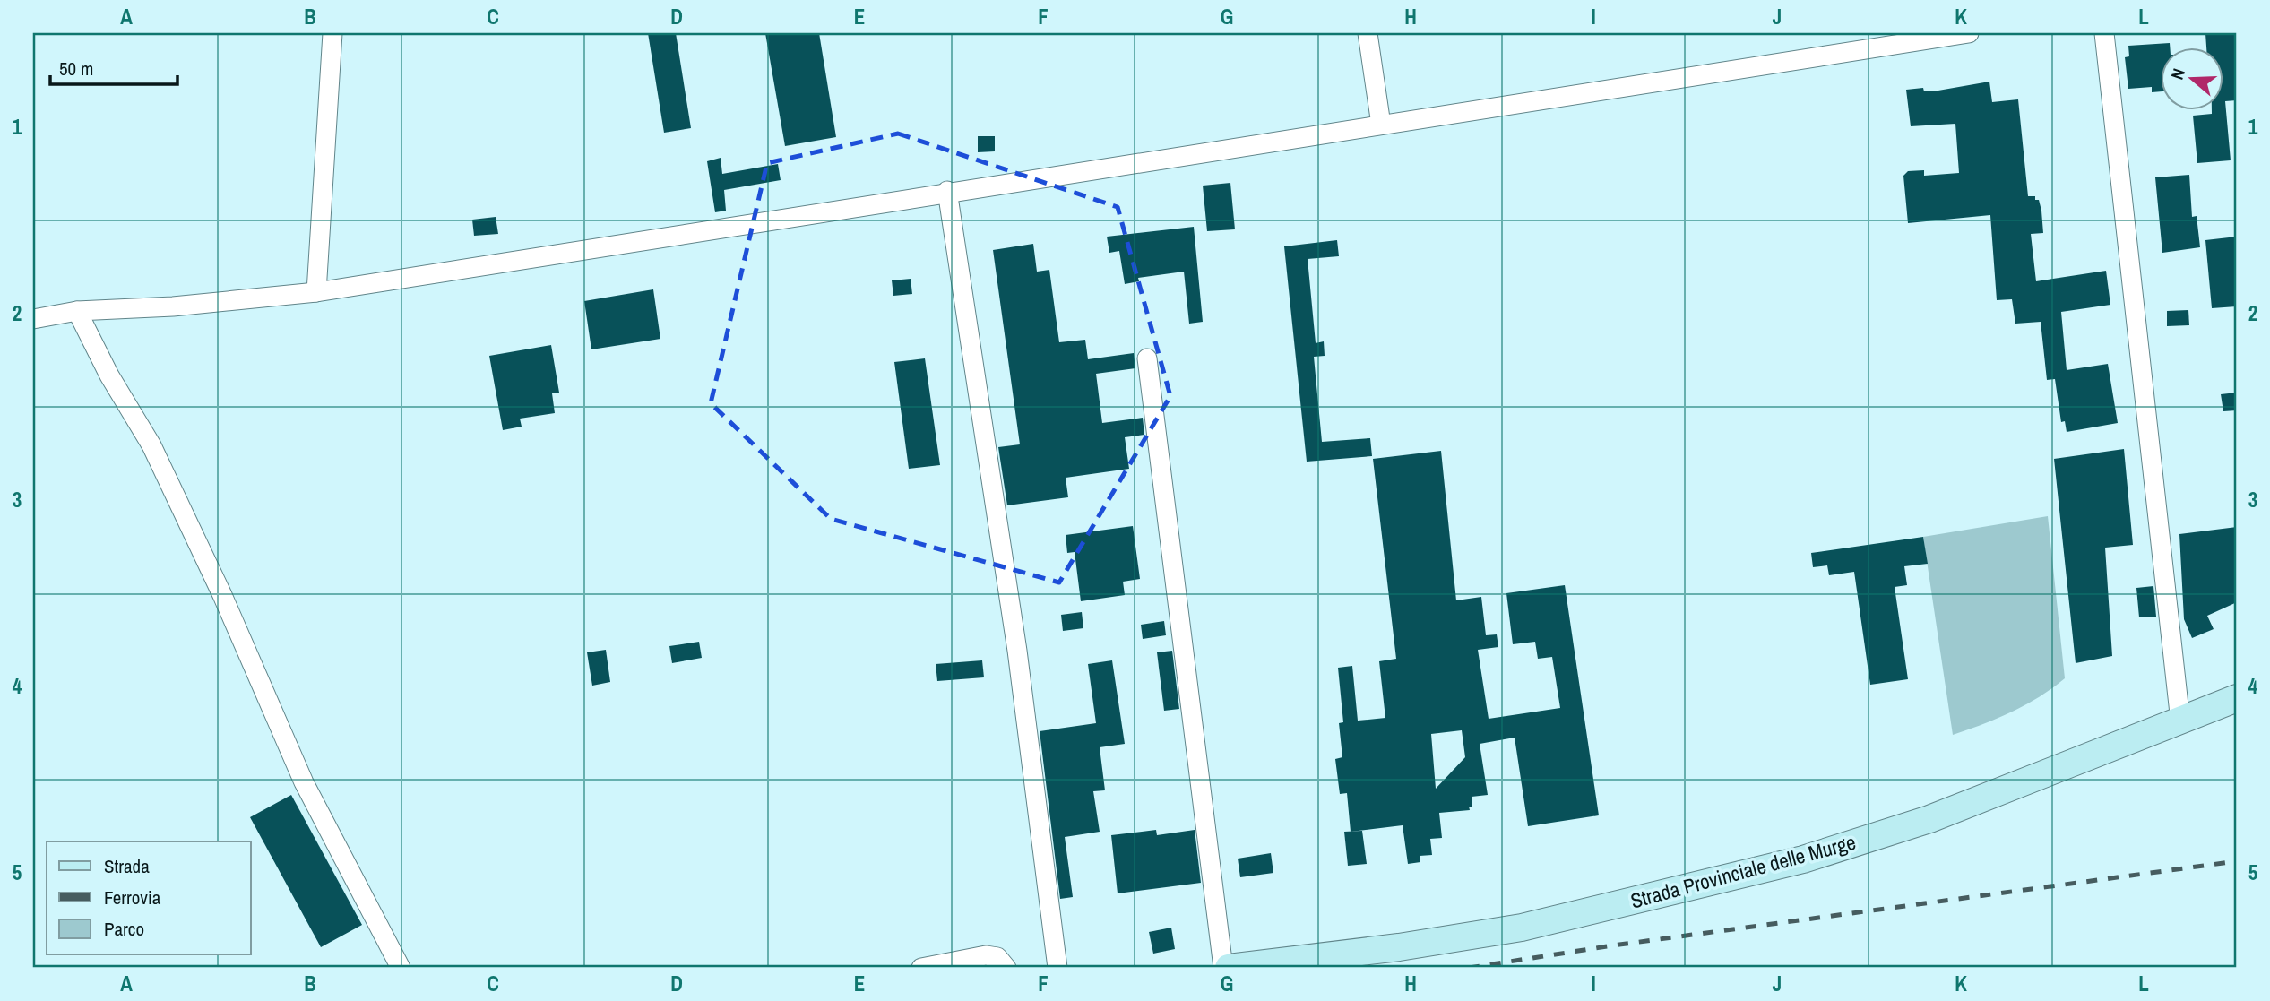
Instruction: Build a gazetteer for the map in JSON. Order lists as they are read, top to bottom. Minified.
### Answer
{"streets":{"main road":["Strada Provinciale delle Murge"]},"legend":["Strada","Ferrovia","Parco"],"scale_bar":"50 m","north":"left","grid":{"columns":["A","B","C","D","E","F","G","H","I","J","K","L"],"rows":["1","2","3","4","5"]}}
